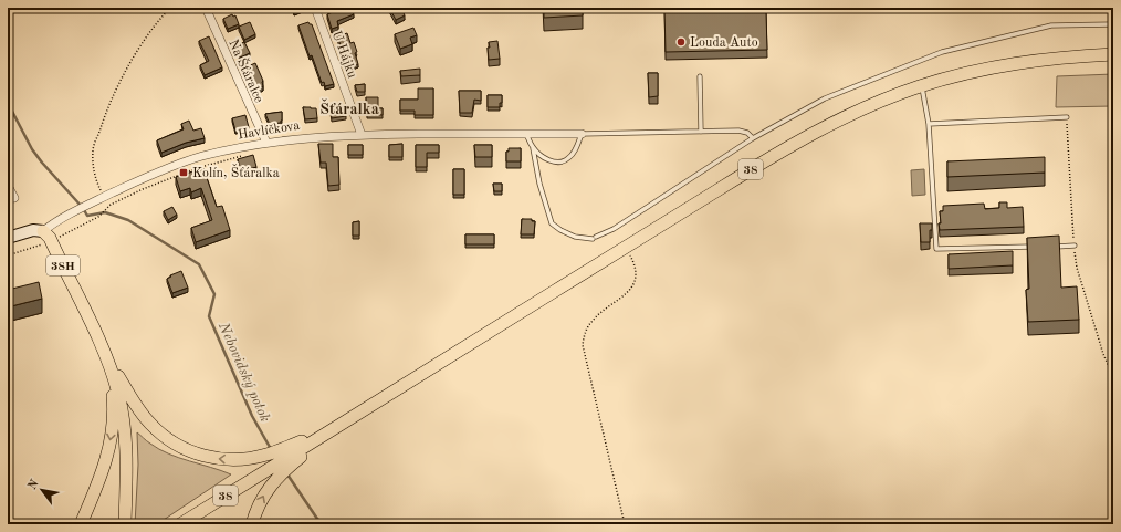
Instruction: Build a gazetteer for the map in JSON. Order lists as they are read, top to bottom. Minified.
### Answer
{"streets":{"main road":["38","38H"],"street":["U Hájku","Na Šťáralce","Havlíčkova"]},"crossings":[["U Hájku","Havlíčkova"],["Na Šťáralce","Havlíčkova"],["Havlíčkova","38H"]],"districts":["Šťáralka"],"water":["Nebovidský potok"],"places":{"other":["Louda Auto"],"transit":["Kolín, Šťáralka"]},"north":"top left"}
